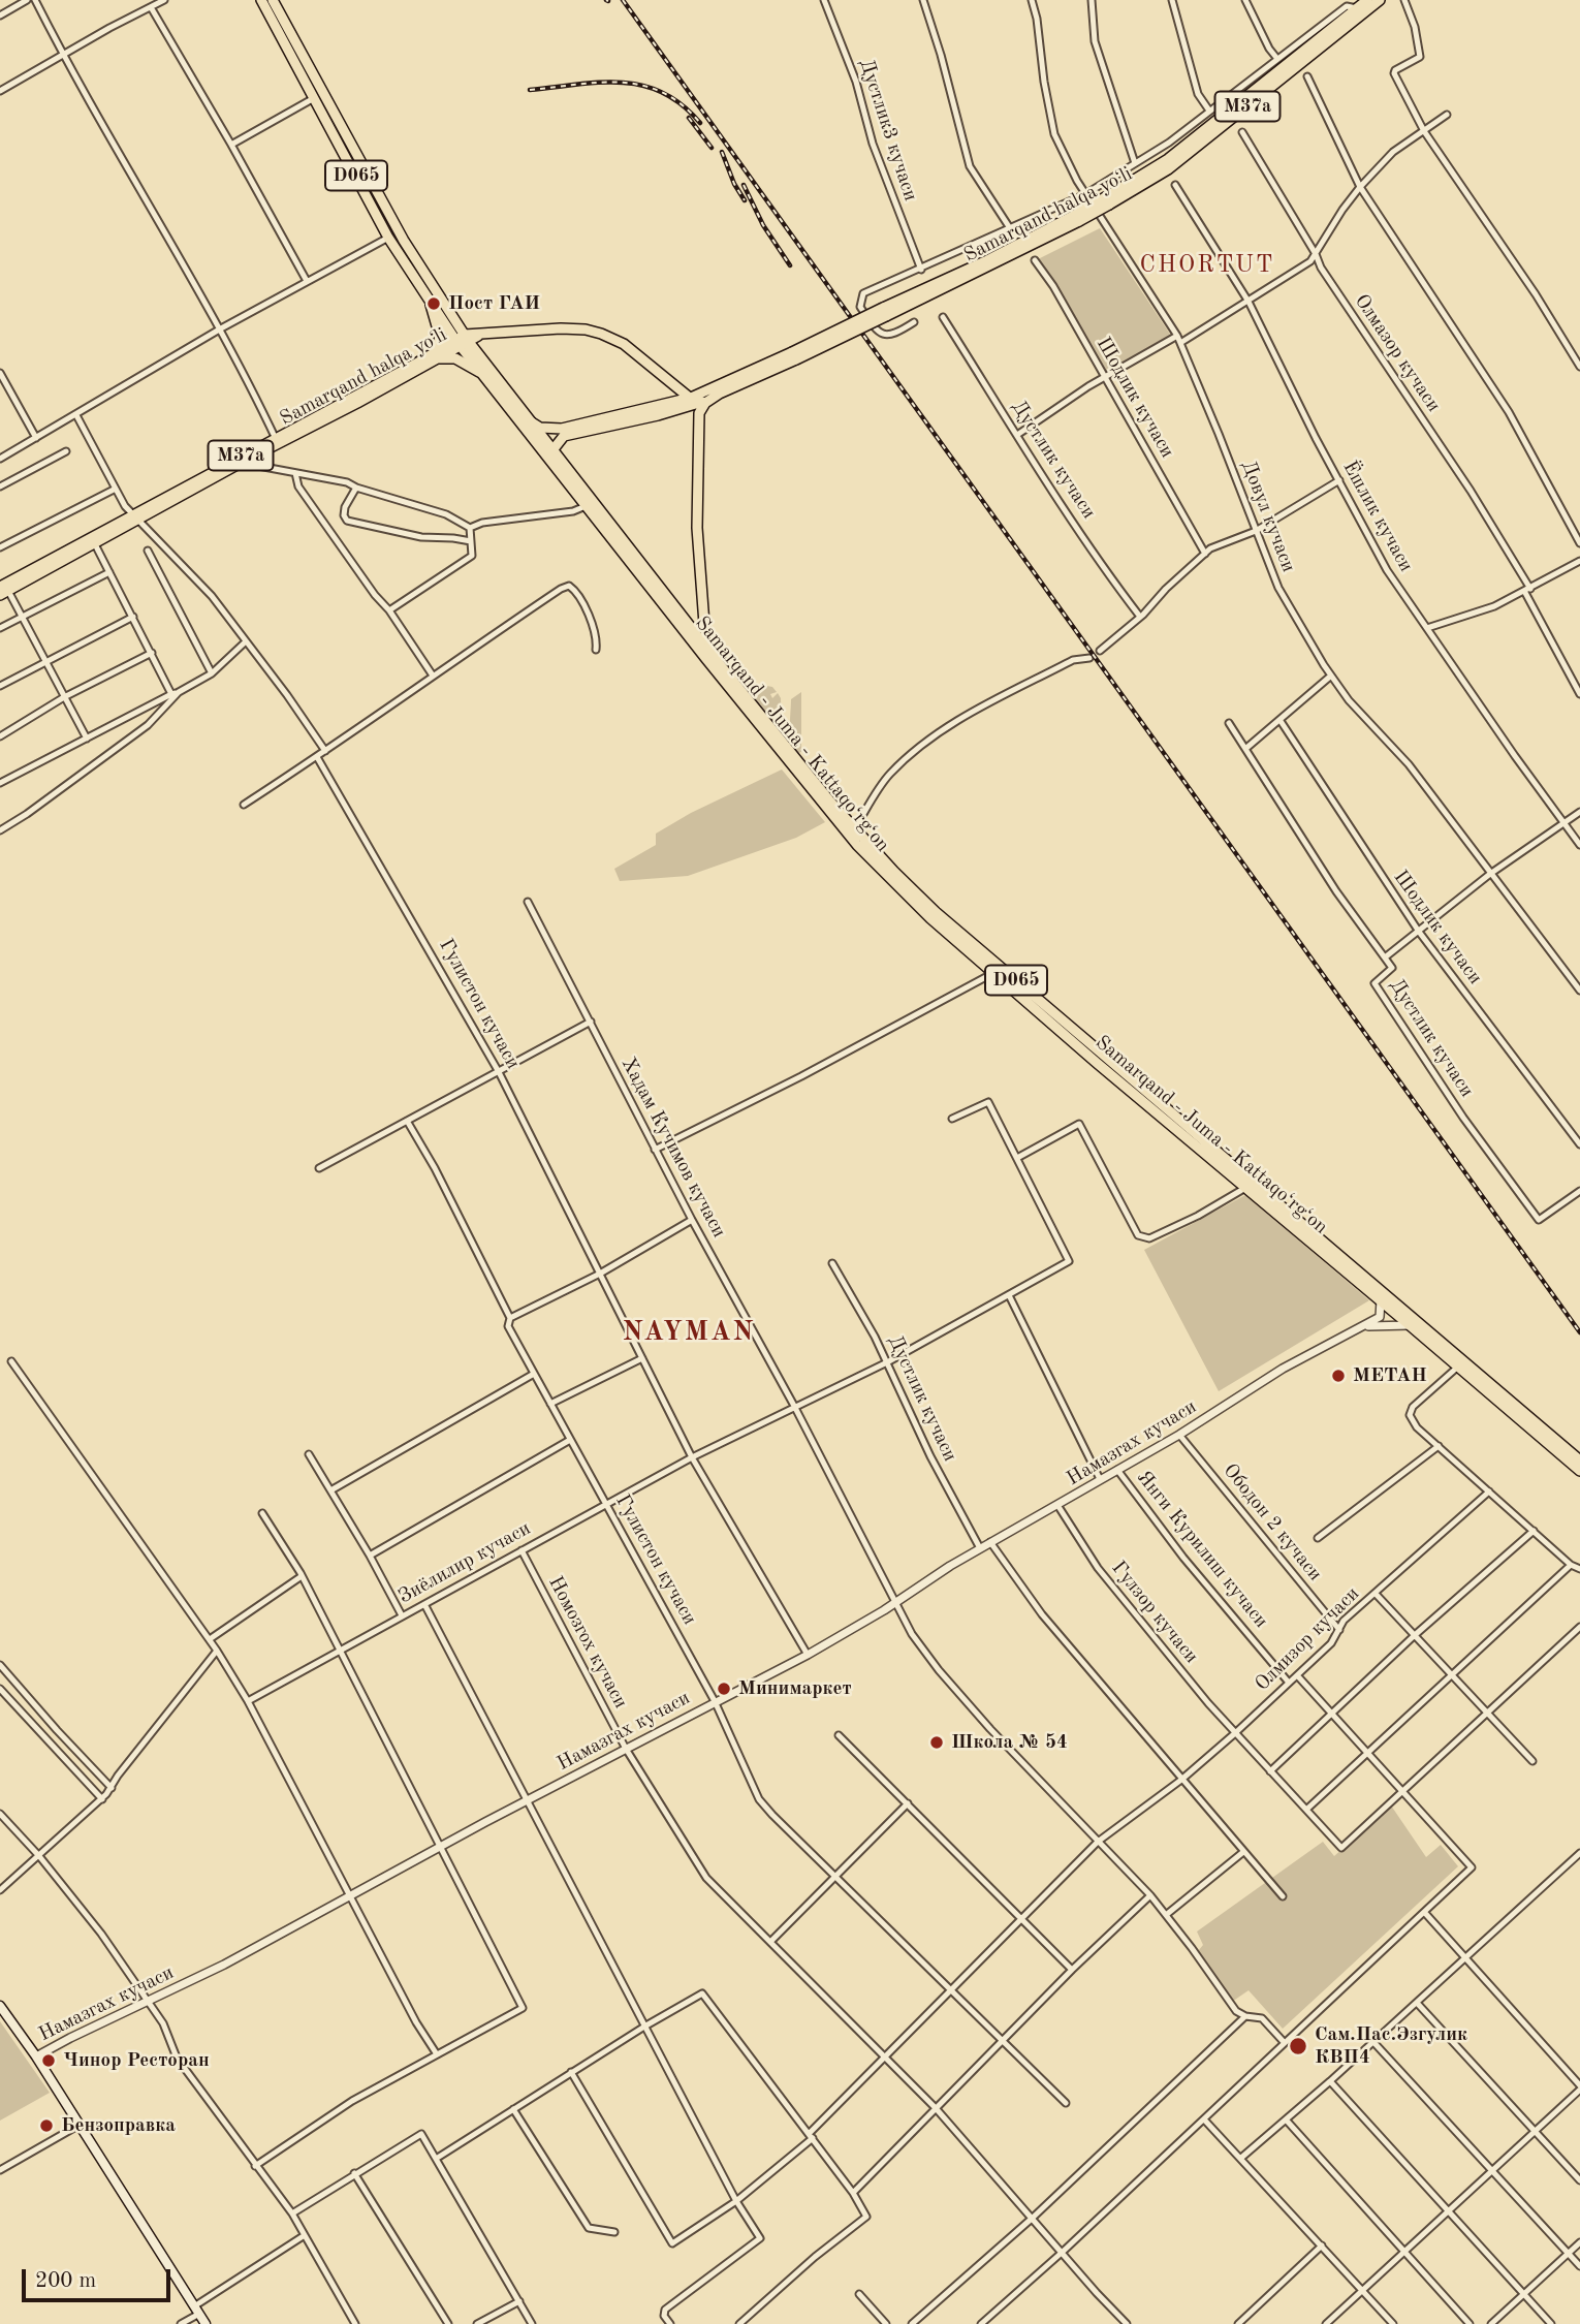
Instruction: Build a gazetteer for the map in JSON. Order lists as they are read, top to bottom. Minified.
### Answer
{"streets":{"main road":["M37a","D065","Samarqand halqa yoʻli","Samarqand - Juma - Kattaqo‘rg‘on"],"street":["Дустлик3 кучаси","Олмазор кучаси","Шодлик кучаси","Дустлик кучаси","Довул кучаси","Ёшлик кучаси","Гулистон кучаси","Хадам Кучимов кучаси","Намазгах кучаси","Ободон 2 кучаси","Янги Курилиш кучаси","Зиёлилир кучаси","Гулзор кучаси","Олмизор кучаси","Номозгох кучаси"]},"crossings":[["M37a","Samarqand halqa yoʻli"],["M37a","Samarqand - Juma - Kattaqo‘rg‘on"],["Samarqand halqa yoʻli","Samarqand - Juma - Kattaqo‘rg‘on"],["Дустлик кучаси","Намазгах кучаси"],["Дустлик кучаси","Зиёлилир кучаси"],["Гулистон кучаси","Намазгах кучаси"],["Гулистон кучаси","Зиёлилир кучаси"],["Гулистон кучаси","Олмизор кучаси"],["Хадам Кучимов кучаси","Намазгах кучаси"],["Хадам Кучимов кучаси","Зиёлилир кучаси"],["Хадам Кучимов кучаси","Олмизор кучаси"],["Намазгах кучаси","Ободон 2 кучаси"],["Намазгах кучаси","Янги Курилиш кучаси"],["Намазгах кучаси","Гулзор кучаси"],["Намазгах кучаси","Номозгох кучаси"],["Ободон 2 кучаси","Олмизор кучаси"],["Янги Курилиш кучаси","Олмизор кучаси"],["Зиёлилир кучаси","Номозгох кучаси"],["Гулзор кучаси","Олмизор кучаси"],["Олмизор кучаси","Номозгох кучаси"]],"districts":["CHORTUT","NAYMAN"],"places":["Пост ГАИ","МЕТАН","Минимаркет","Школа № 54","Сам.Пас.Эзгулик КВП4","Чинор Ресторан","Бензоправка"],"scale_bar":"200 m"}
